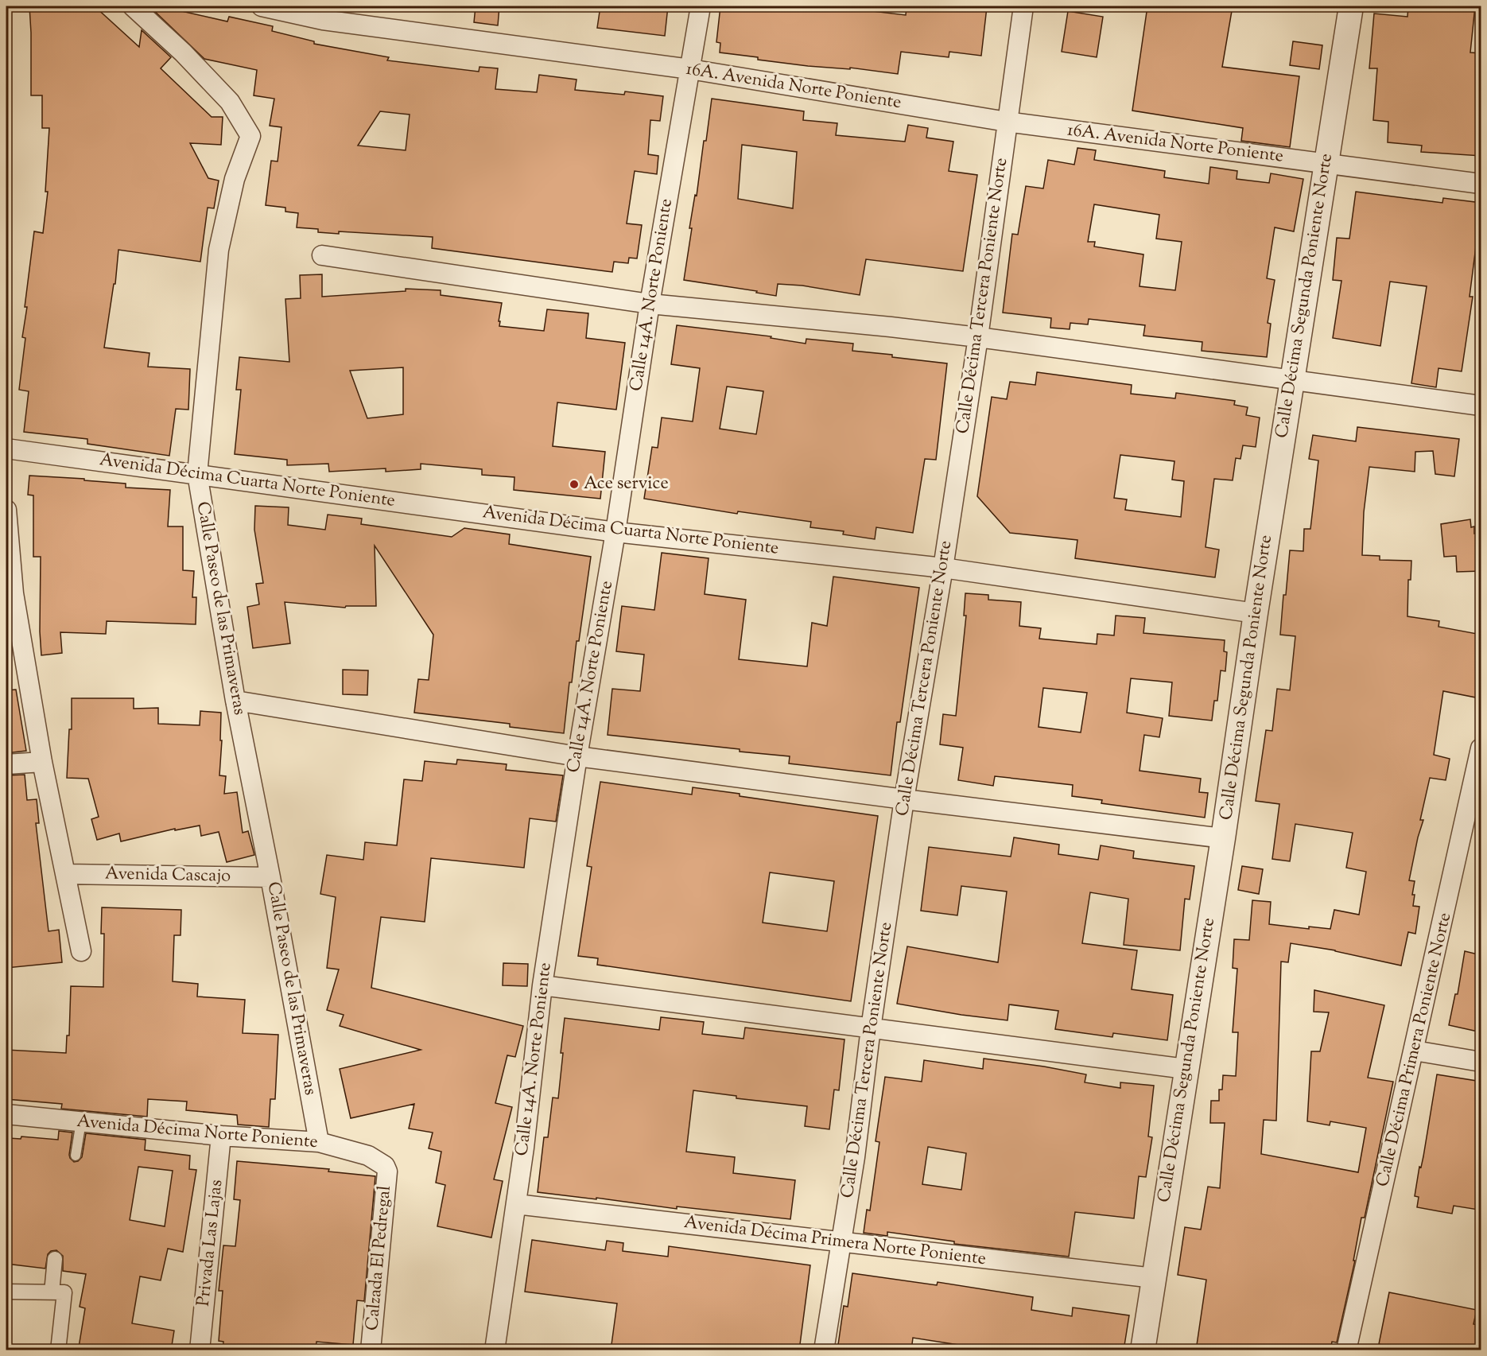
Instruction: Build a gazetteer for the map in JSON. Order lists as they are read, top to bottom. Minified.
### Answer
{"streets":{"street":["16A. Avenida Norte Poniente","Calle 14A. Norte Poniente","Calle Décima Tercera Poniente Norte","Calle Décima Segunda Poniente Norte","Avenida Décima Cuarta Norte Poniente","Calle Paseo de las Primaveras","Avenida Cascajo","Calle Décima Primera Poniente Norte","Avenida Décima Norte Poniente","Avenida Décima Primera Norte Poniente","Privada Las Lajas","Calzada El Pedregal"]},"crossings":[["16A. Avenida Norte Poniente","Calle 14A. Norte Poniente"],["16A. Avenida Norte Poniente","Calle Décima Tercera Poniente Norte"],["16A. Avenida Norte Poniente","Calle Décima Segunda Poniente Norte"],["Calle 14A. Norte Poniente","Avenida Décima Cuarta Norte Poniente"],["Calle 14A. Norte Poniente","Avenida Décima Primera Norte Poniente"],["Calle Décima Tercera Poniente Norte","Avenida Décima Cuarta Norte Poniente"],["Calle Décima Tercera Poniente Norte","Avenida Décima Primera Norte Poniente"],["Calle Décima Segunda Poniente Norte","Avenida Décima Cuarta Norte Poniente"],["Calle Décima Segunda Poniente Norte","Avenida Décima Primera Norte Poniente"],["Avenida Décima Cuarta Norte Poniente","Calle Paseo de las Primaveras"],["Calle Paseo de las Primaveras","Avenida Cascajo"],["Calle Paseo de las Primaveras","Avenida Décima Norte Poniente"],["Avenida Décima Norte Poniente","Privada Las Lajas"],["Avenida Décima Norte Poniente","Calzada El Pedregal"]],"places":["Ace service"]}
